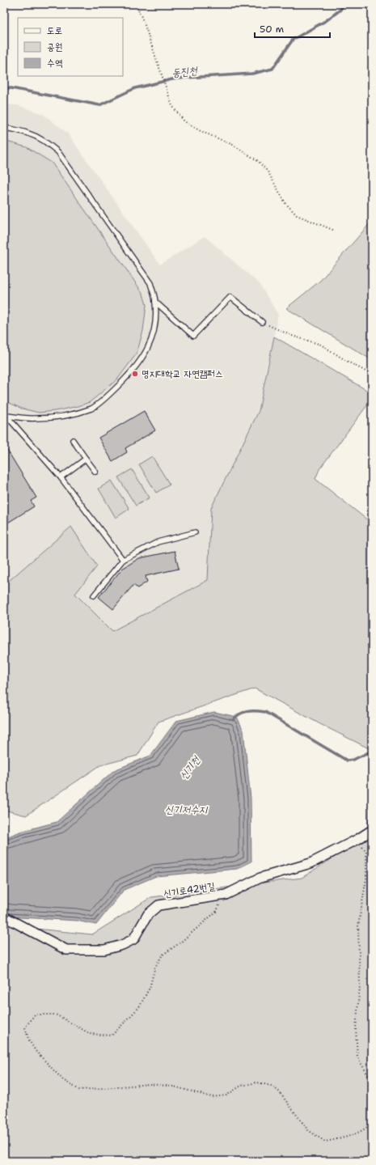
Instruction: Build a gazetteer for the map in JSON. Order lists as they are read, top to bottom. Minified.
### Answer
{"streets":{"street":["신기로42번길"]},"water":["동진천","신기천","신기저수지"],"places":["명지대학교 자연캠퍼스"],"legend":["도로","공원","수역"],"scale_bar":"50 m"}
